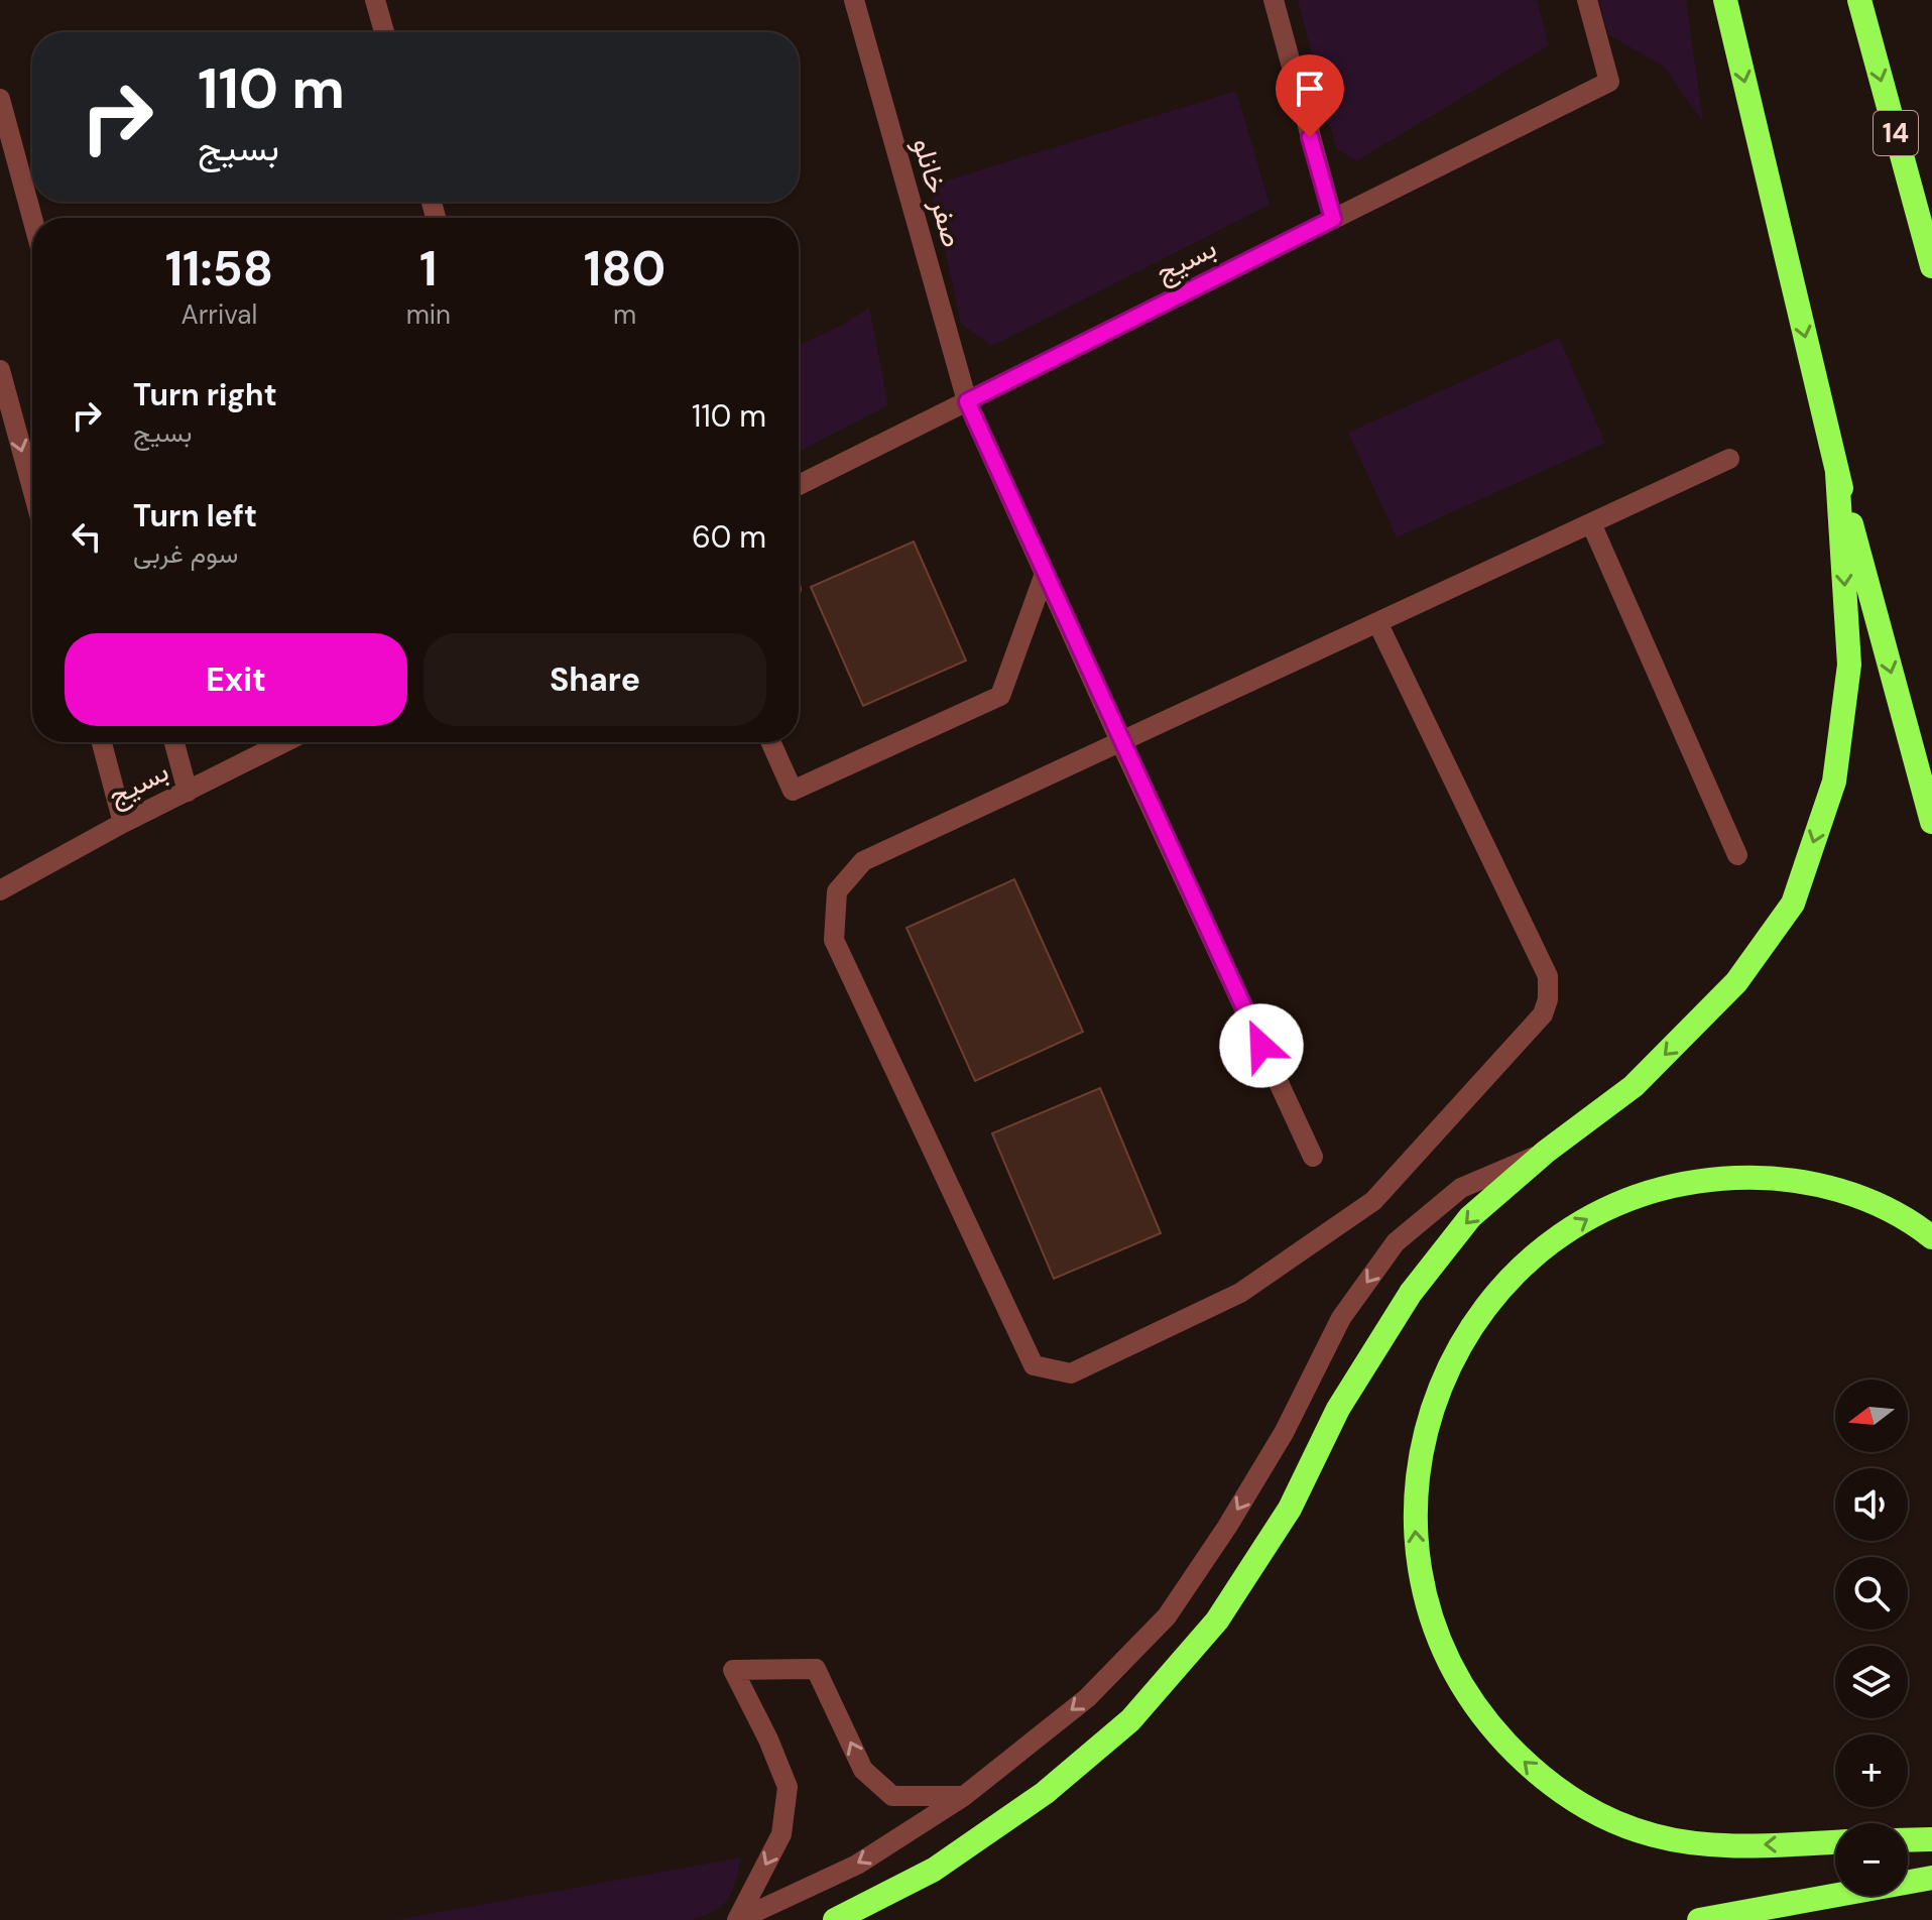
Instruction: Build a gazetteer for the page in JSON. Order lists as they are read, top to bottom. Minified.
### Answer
{"streets":{"highway":["14"],"street":["صفر خانلو","بسیج"]},"crossings":[["صفر خانلو","بسیج"]],"north":"left","page":{"turn":["110 m","بسیج"],"eta":["11:58","Arrival","1","min","180","m"],"list":[{"name":"Turn right","note":"بسیج","value":"110 m"},{"name":"Turn left","note":"سوم غربی","value":"60 m"}],"buttons":["Exit","Share"],"map_buttons":["+","−"]}}
